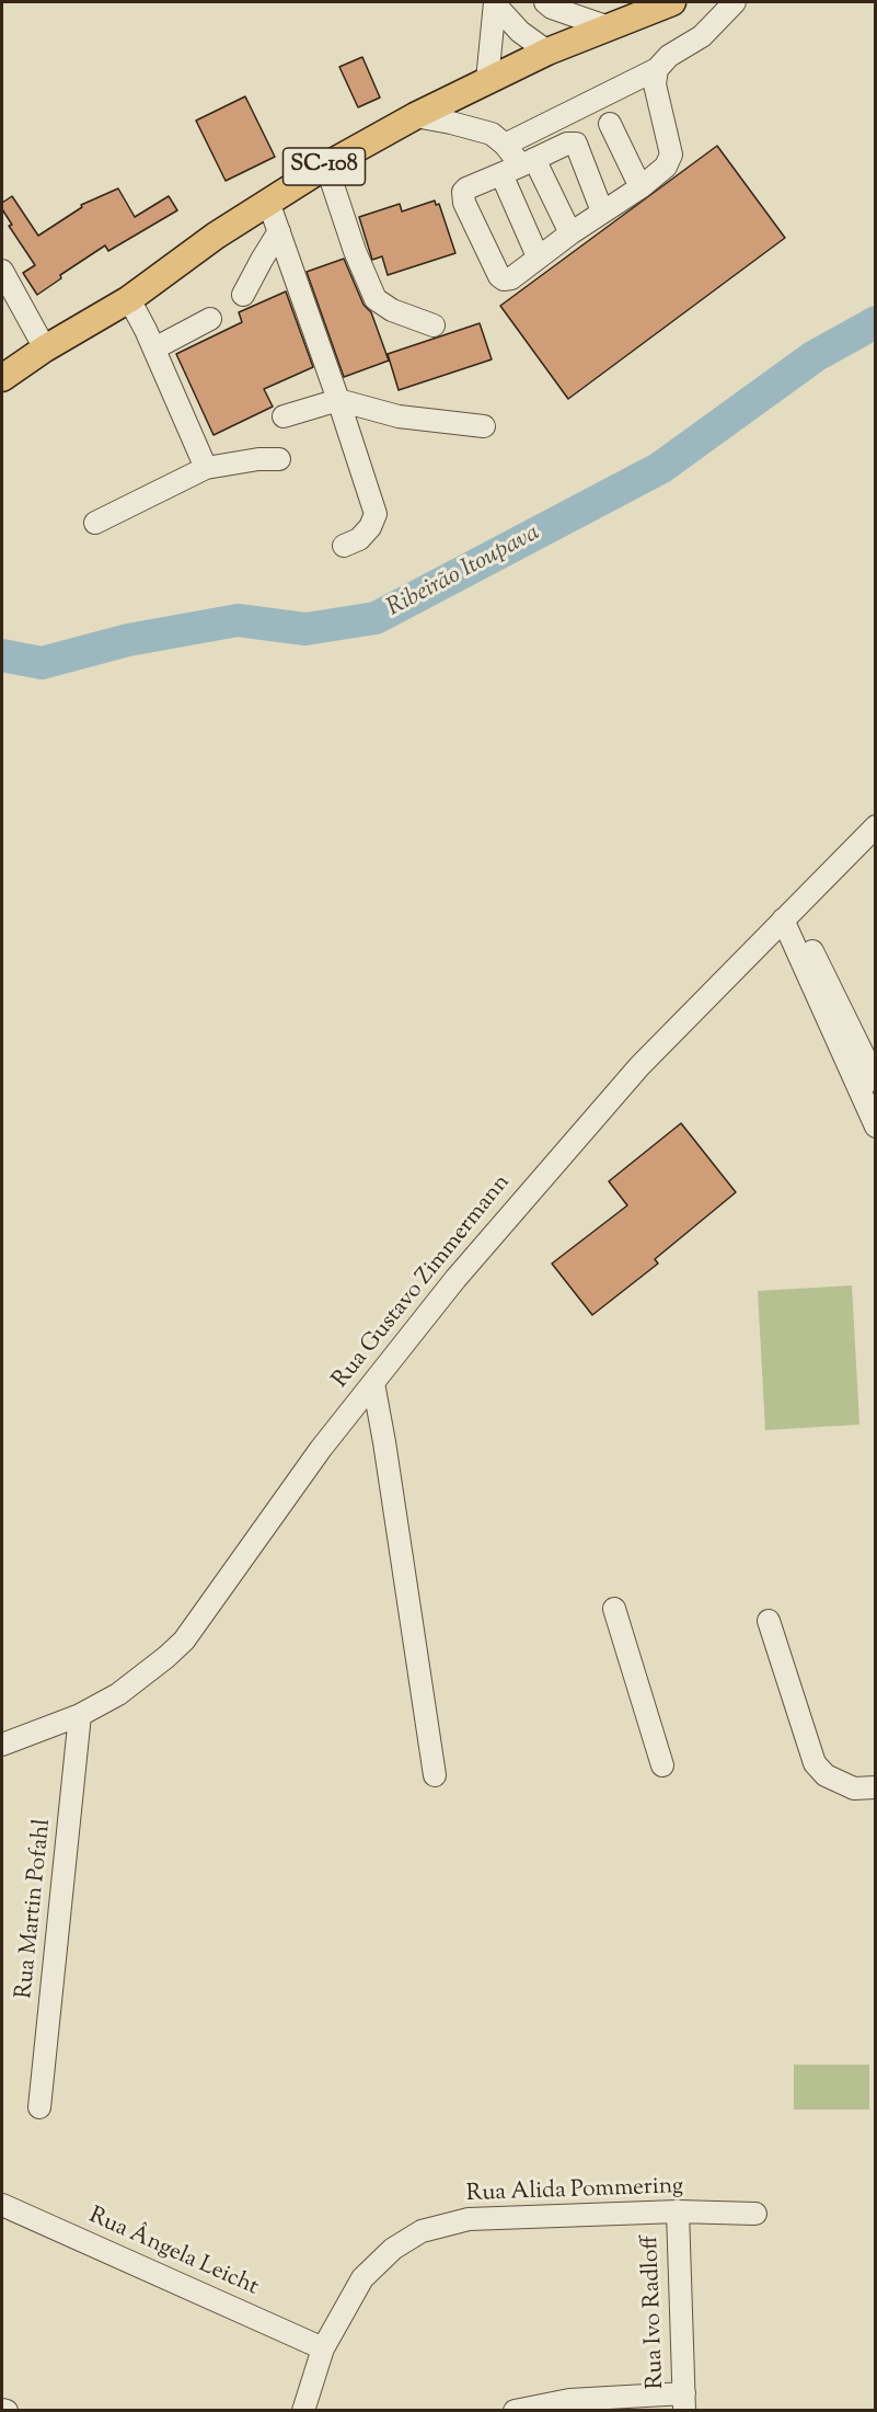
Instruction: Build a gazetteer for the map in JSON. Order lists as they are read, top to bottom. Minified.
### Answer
{"streets":{"main road":["SC-108"],"street":["Rua Gustavo Zimmermann","Rua Martin Pofahl","Rua Alida Pommering","Rua Ângela Leicht","Rua Ivo Radloff"]},"crossings":[["Rua Gustavo Zimmermann","Rua Martin Pofahl"],["Rua Alida Pommering","Rua Ângela Leicht"],["Rua Alida Pommering","Rua Ivo Radloff"]],"water":["Ribeirão Itoupava"]}
